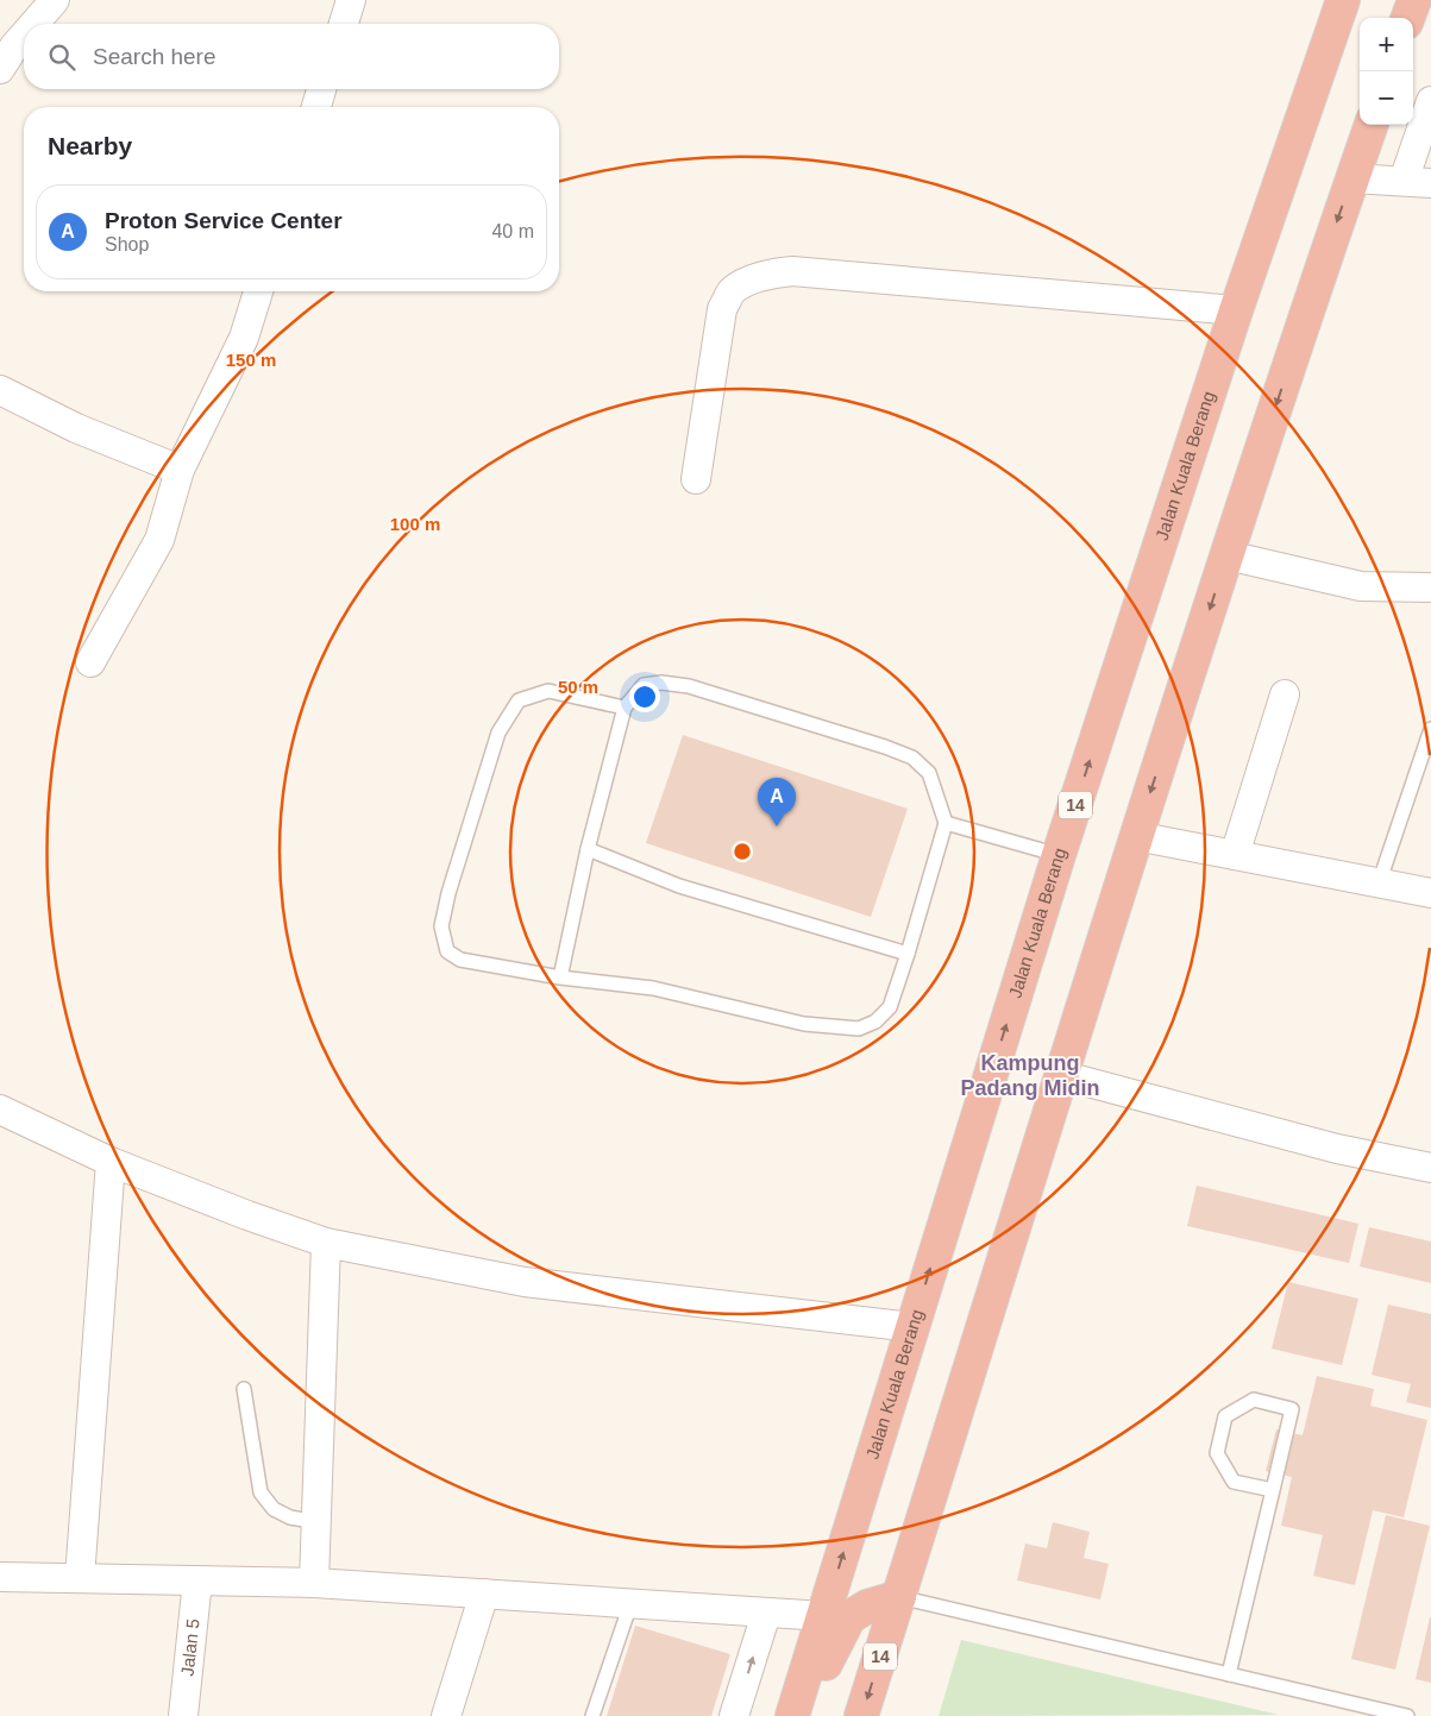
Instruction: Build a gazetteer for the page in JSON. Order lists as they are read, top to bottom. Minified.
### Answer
{"streets":{"highway":["Jalan Kuala Berang","14"],"street":["Jalan 5"]},"districts":["Kampung Padang Midin"],"page":{"map_buttons":["+","−"],"search":"Search here","heading":"Nearby","list":[{"mark":"A","name":"Proton Service Center","note":"Shop","value":"40 m"}],"pins":"A"},"rings":["150 m","100 m","50 m"]}
